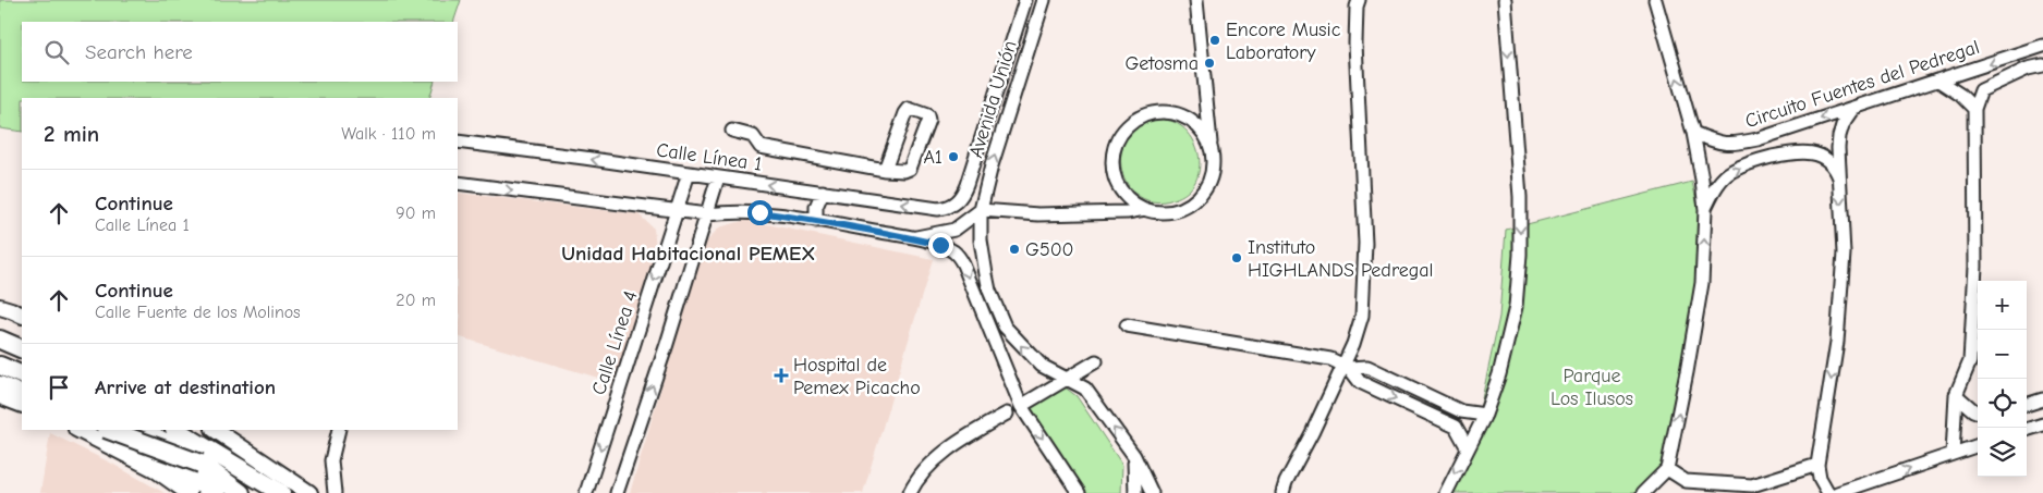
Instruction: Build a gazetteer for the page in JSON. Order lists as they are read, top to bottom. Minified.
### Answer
{"streets":{"street":["Circuito Fuentes del Pedregal","Avenida Unión","Calle Línea 1","Calle Línea 4"]},"crossings":[["Avenida Unión","Calle Línea 1"],["Calle Línea 1","Calle Línea 4"]],"one_way":["Circuito Fuentes del Pedregal","Avenida Unión"],"districts":["Unidad Habitacional PEMEX"],"parks":["Parque Los Ilusos"],"places":{"other":["Encore Music Laboratory","Getosma","A1","G500","Instituto HIGHLANDS Pedregal"],"health":["Hospital de Pemex Picacho"]},"page":{"search":"Search here","heading":["2 min","Walk · 110 m"],"list":[["Continue","Calle Línea 1","90 m"],["Continue","Calle Fuente de los Molinos","20 m"],"Arrive at destination"],"map_buttons":["+","−"]}}
